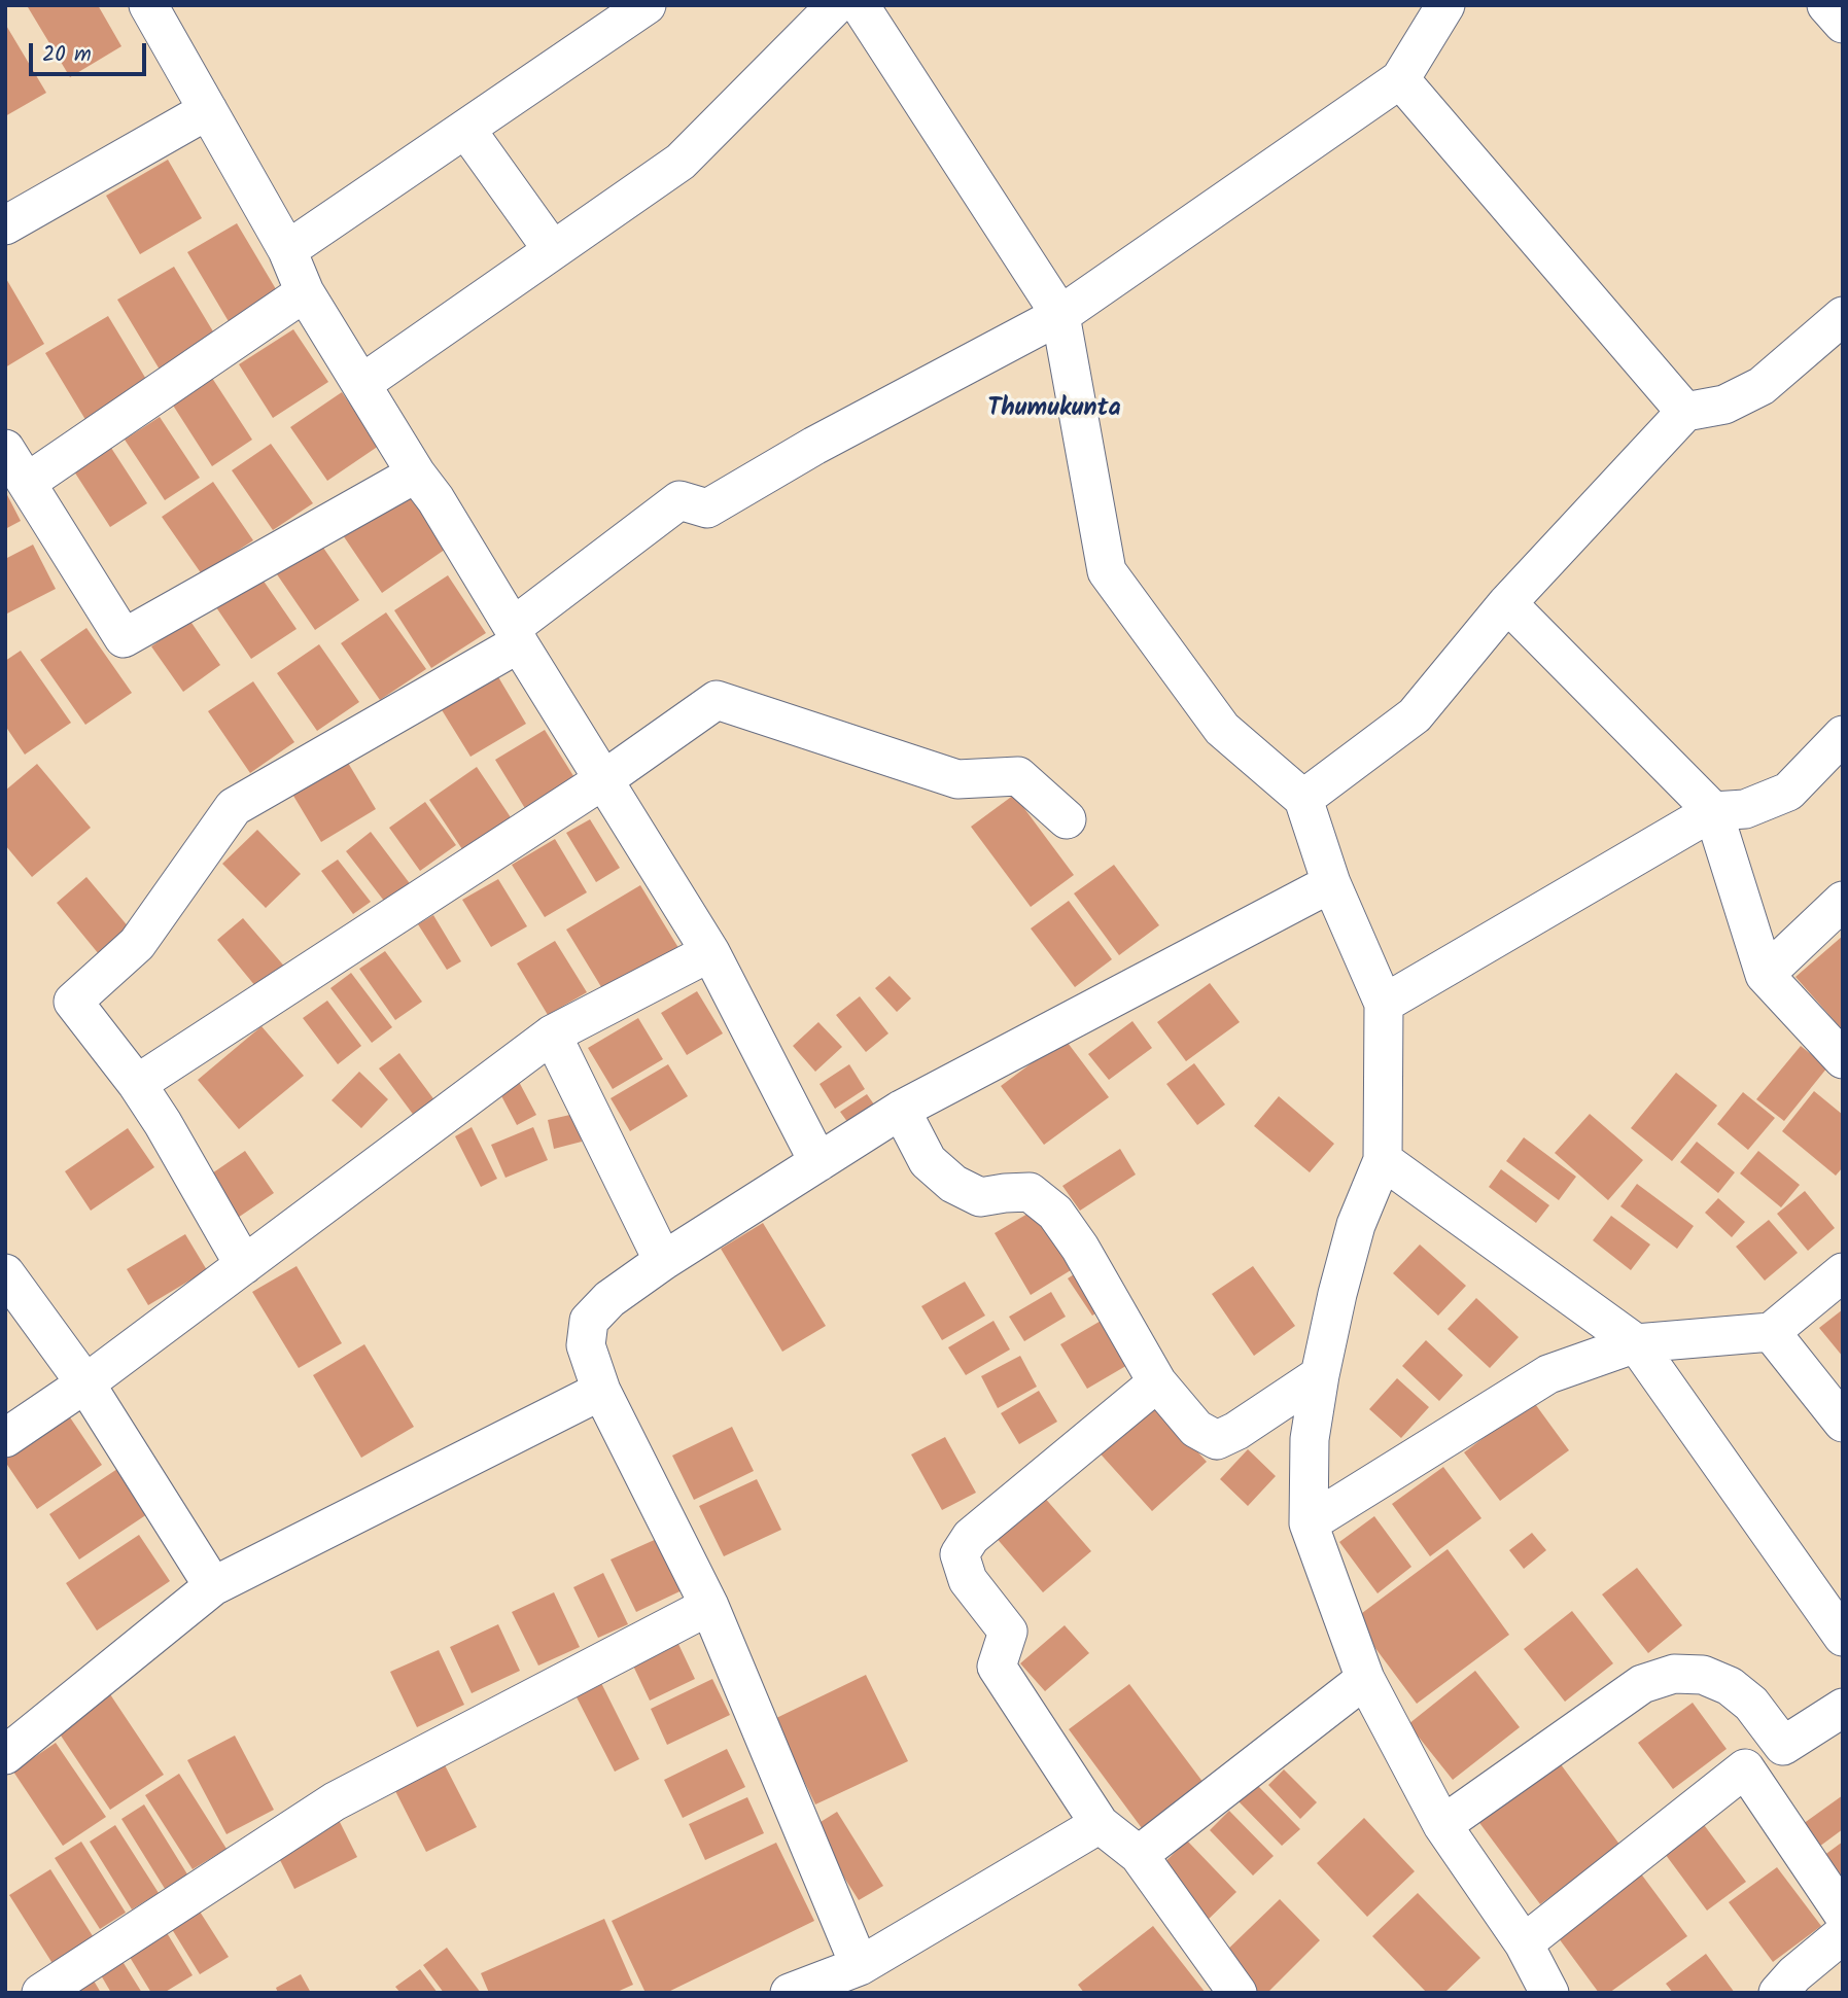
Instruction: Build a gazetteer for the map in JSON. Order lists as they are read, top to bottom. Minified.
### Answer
{"districts":["Thumukunta"],"scale_bar":"20 m"}
